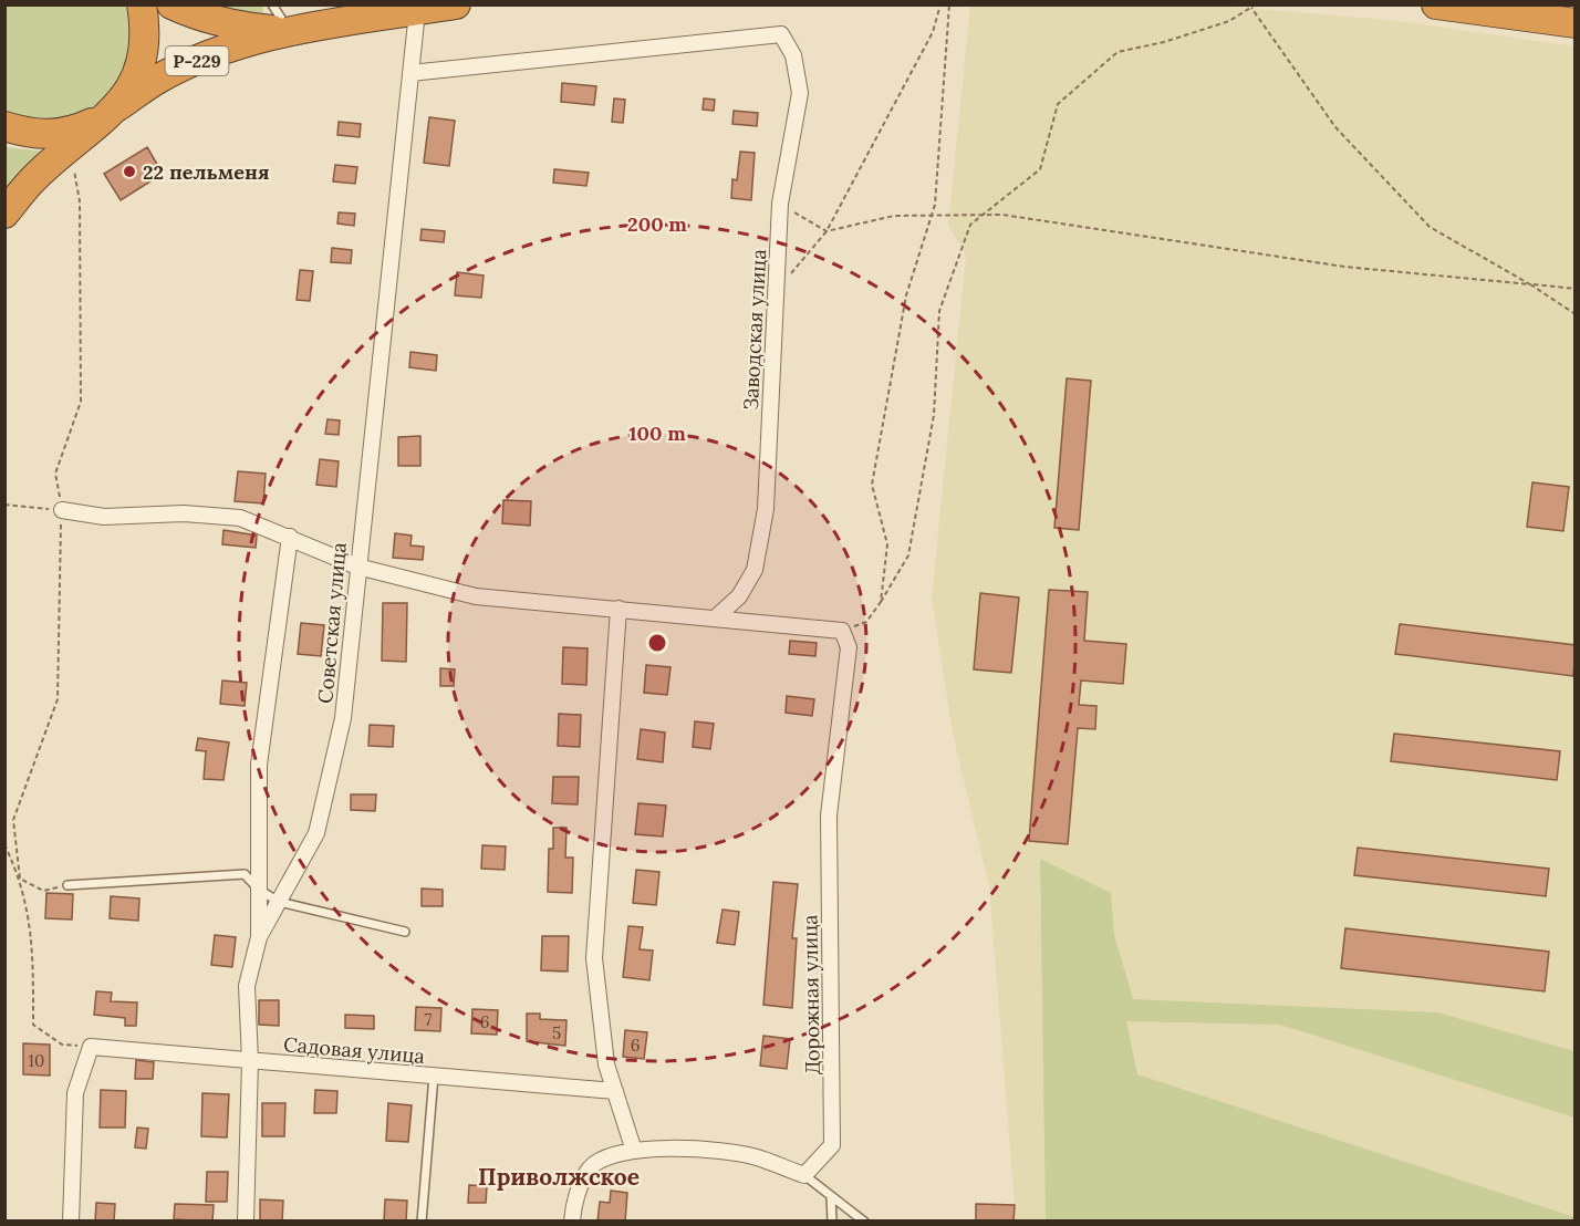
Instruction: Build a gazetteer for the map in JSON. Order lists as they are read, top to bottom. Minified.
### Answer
{"streets":{"highway":["Р-229"],"street":["Заводская улица","Советская улица","Дорожная улица","Садовая улица"]},"crossings":[["Р-229","Советская улица"],["Заводская улица","Советская улица"],["Советская улица","Садовая улица"]],"districts":["Приволжское"],"places":["22 пельменя"],"house_numbers":["7","6","5","6","10"],"rings":["200 m","100 m"]}
